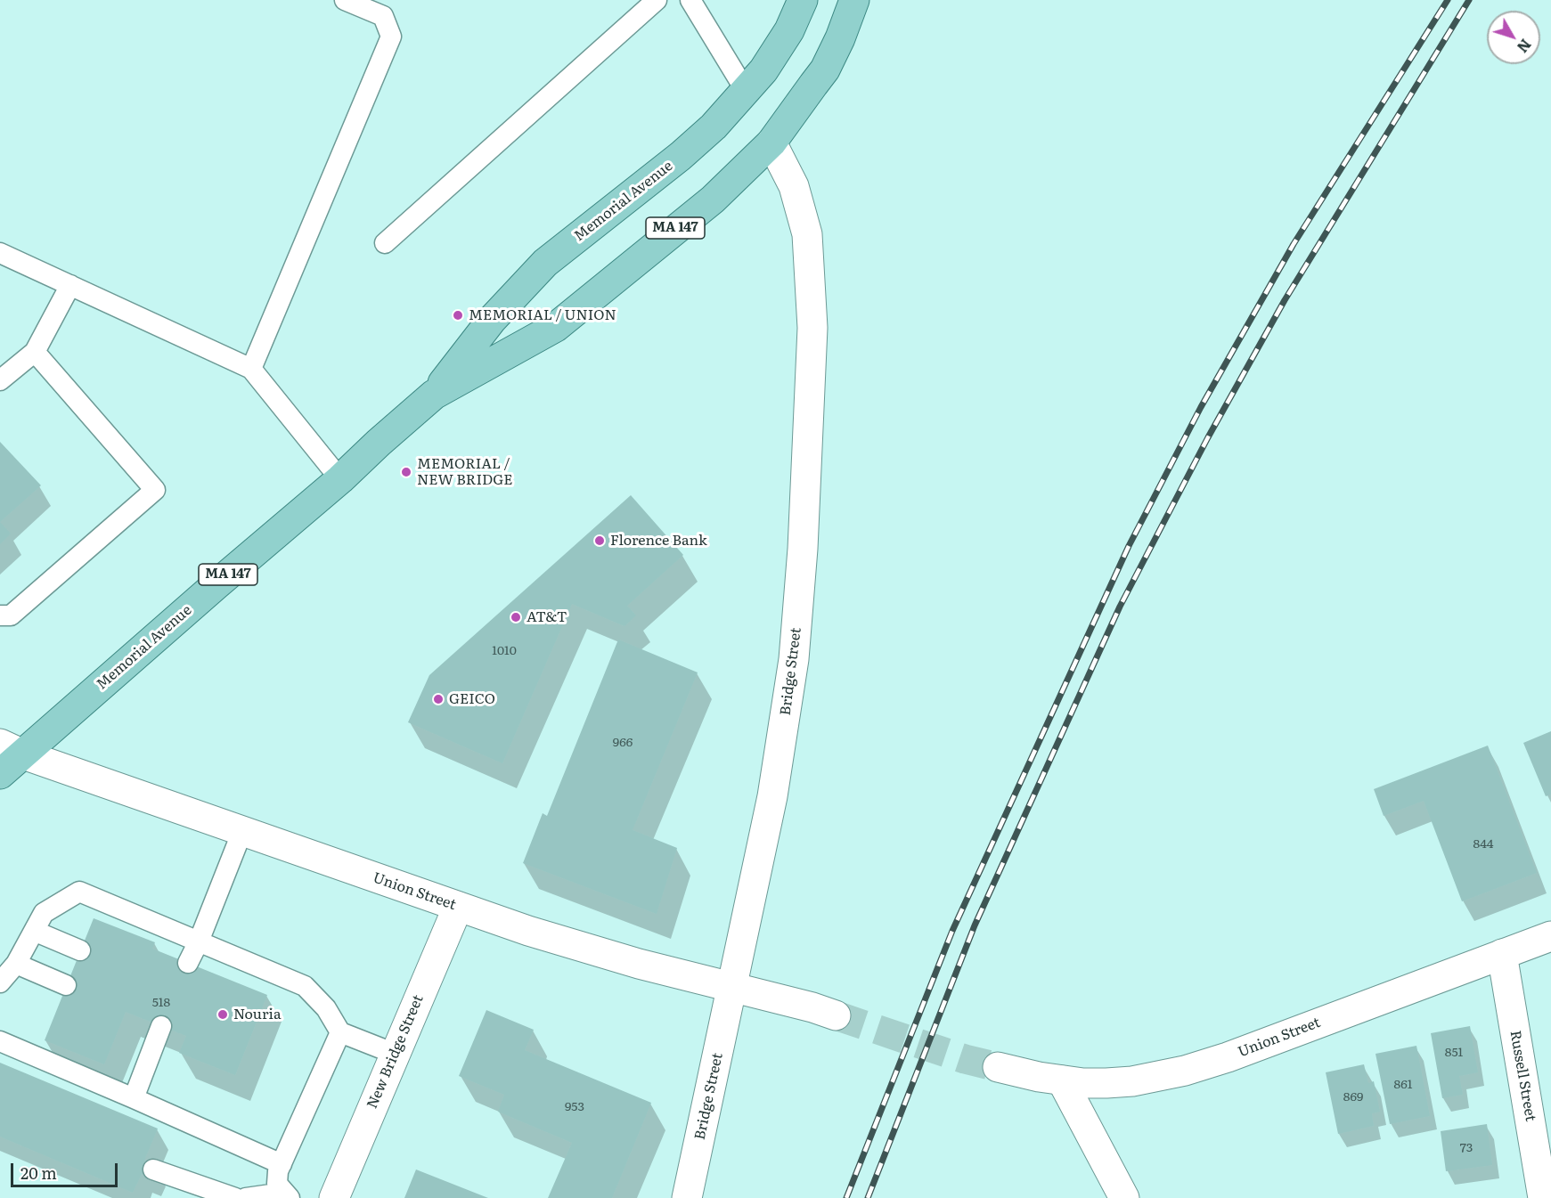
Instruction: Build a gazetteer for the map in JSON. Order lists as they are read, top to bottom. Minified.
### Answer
{"streets":{"main road":["Memorial Avenue","MA 147"],"street":["Bridge Street","Union Street","New Bridge Street","Russell Street"]},"crossings":[["Memorial Avenue","Bridge Street"],["Memorial Avenue","Union Street"],["Bridge Street","Union Street"],["Union Street","New Bridge Street"],["Union Street","Russell Street"]],"places":["MEMORIAL / UNION","MEMORIAL / NEW BRIDGE","Florence Bank","AT&T","GEICO","Nouria"],"house_numbers":["1010","966","844","518","851","861","869","953","73"],"scale_bar":"20 m","north":"bottom right"}
